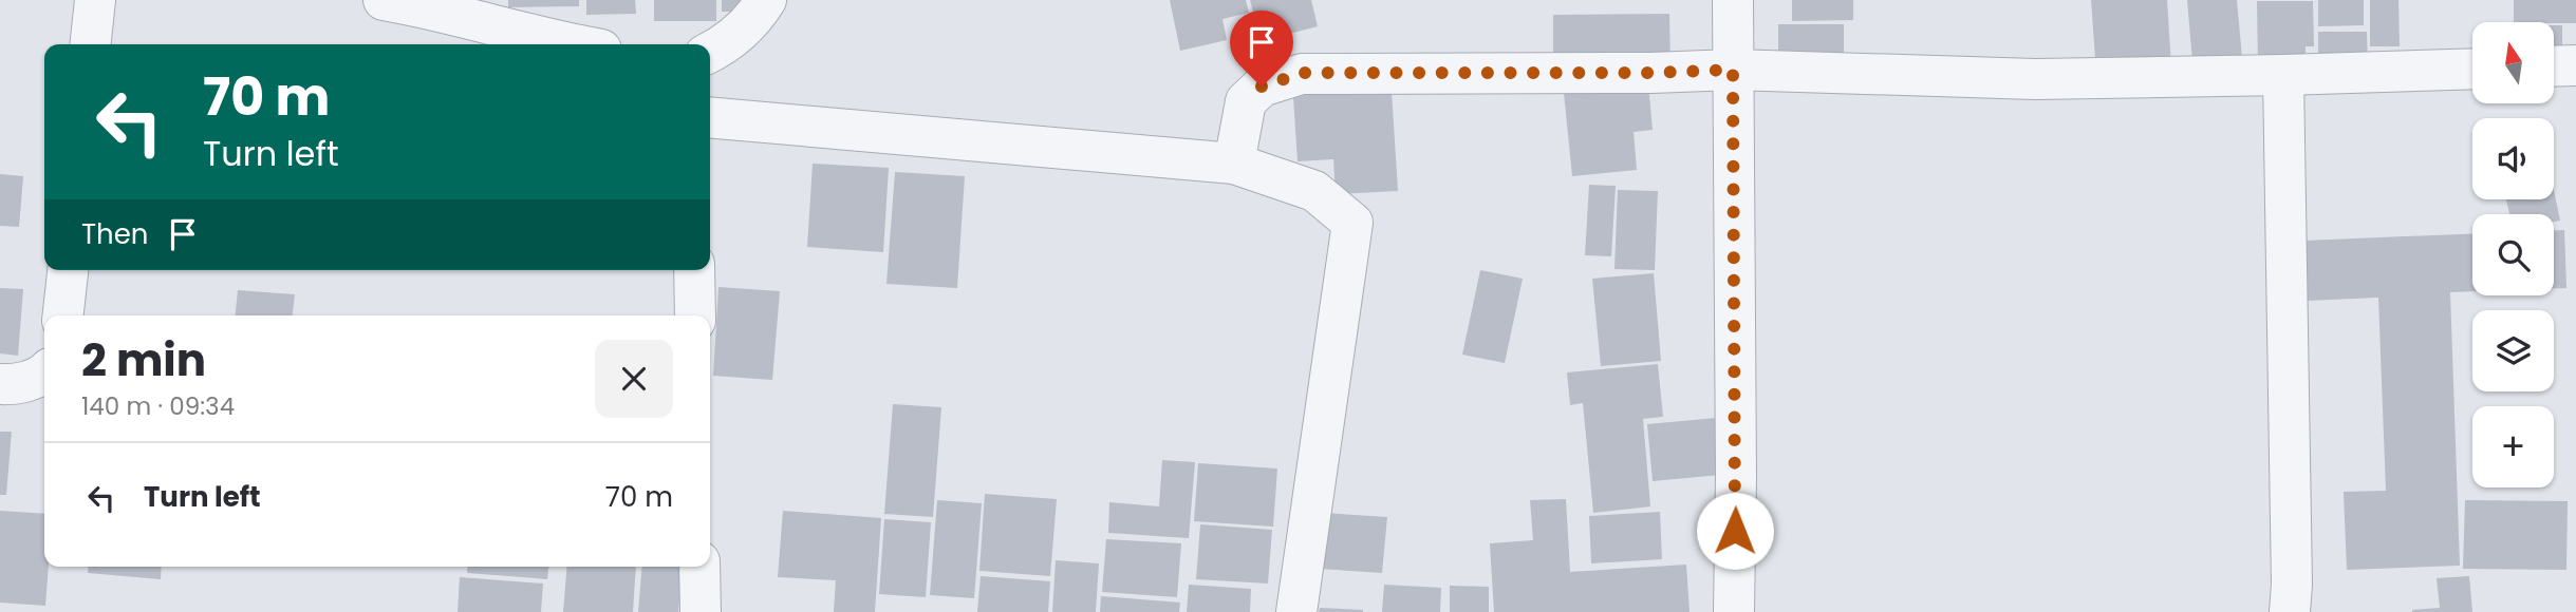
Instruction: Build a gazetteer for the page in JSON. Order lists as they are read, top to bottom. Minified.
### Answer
{"north":"top","page":{"map_buttons":"+","turn":["70 m","Turn left"],"then":"Then","heading":["2 min","140 m · 09:34"],"list":[{"name":"Turn left","value":"70 m"}]}}
